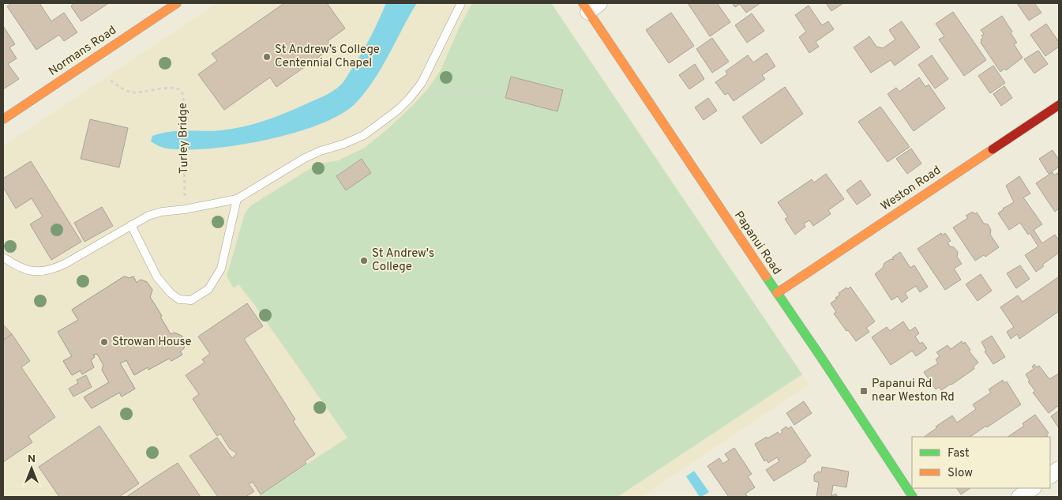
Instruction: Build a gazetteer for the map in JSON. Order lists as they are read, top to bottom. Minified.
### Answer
{"streets":{"main road":["Normans Road","Weston Road","Papanui Road"],"path":["Turley Bridge"]},"crossings":[["Weston Road","Papanui Road"]],"places":{"other":["St Andrew’s College Centennial Chapel","St Andrew's College","Strowan House"],"transit":["Papanui Rd near Weston Rd"]},"legend":["Fast","Slow"],"north":"top"}
